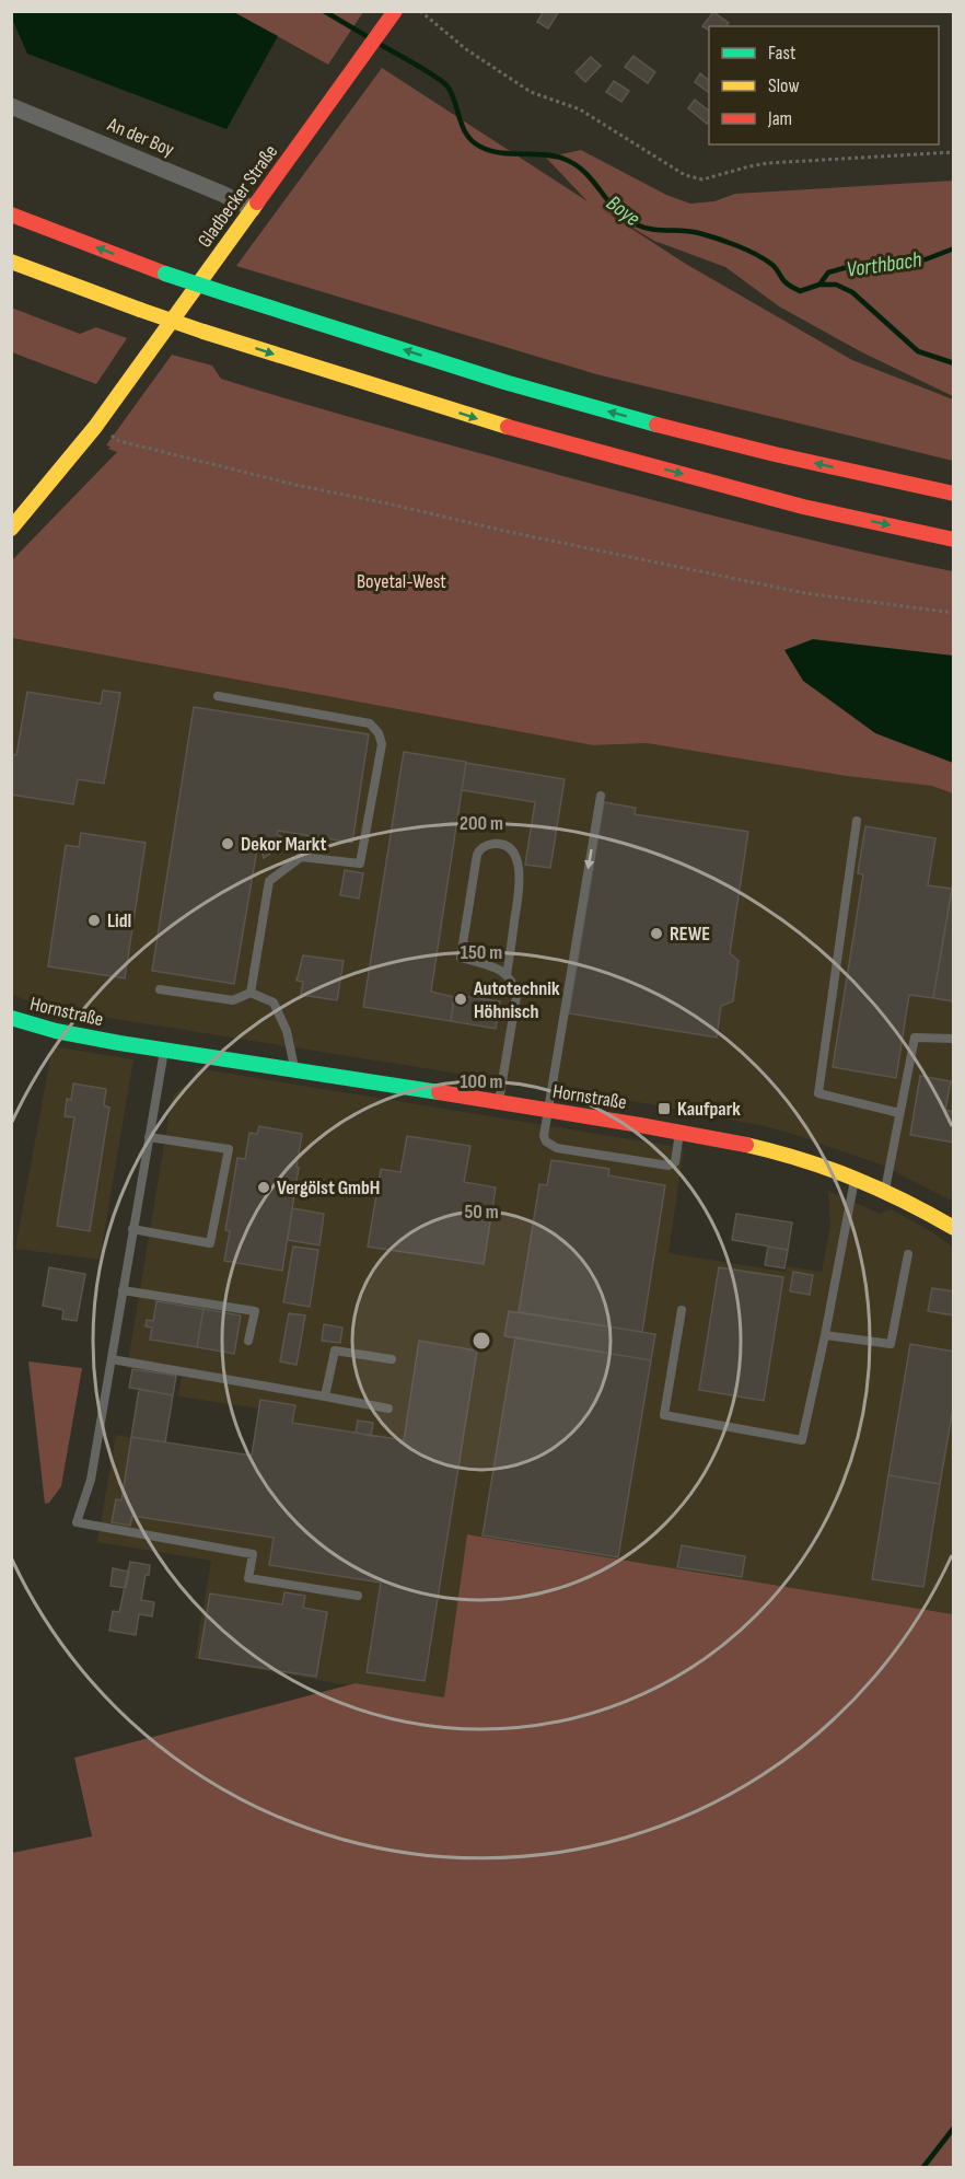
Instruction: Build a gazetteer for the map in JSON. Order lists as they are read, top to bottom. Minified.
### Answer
{"streets":{"main road":["Gladbecker Straße","Hornstraße"],"street":["An der Boy"]},"crossings":[["An der Boy","Gladbecker Straße"]],"water":["Boye","Vorthbach"],"parks":["Boyetal-West"],"places":{"other":["Dekor Markt","Lidl","REWE","Autotechnik Höhnisch","Vergölst GmbH"],"transit":["Kaufpark"]},"legend":["Fast","Slow","Jam"],"rings":["200 m","150 m","100 m","50 m"]}
